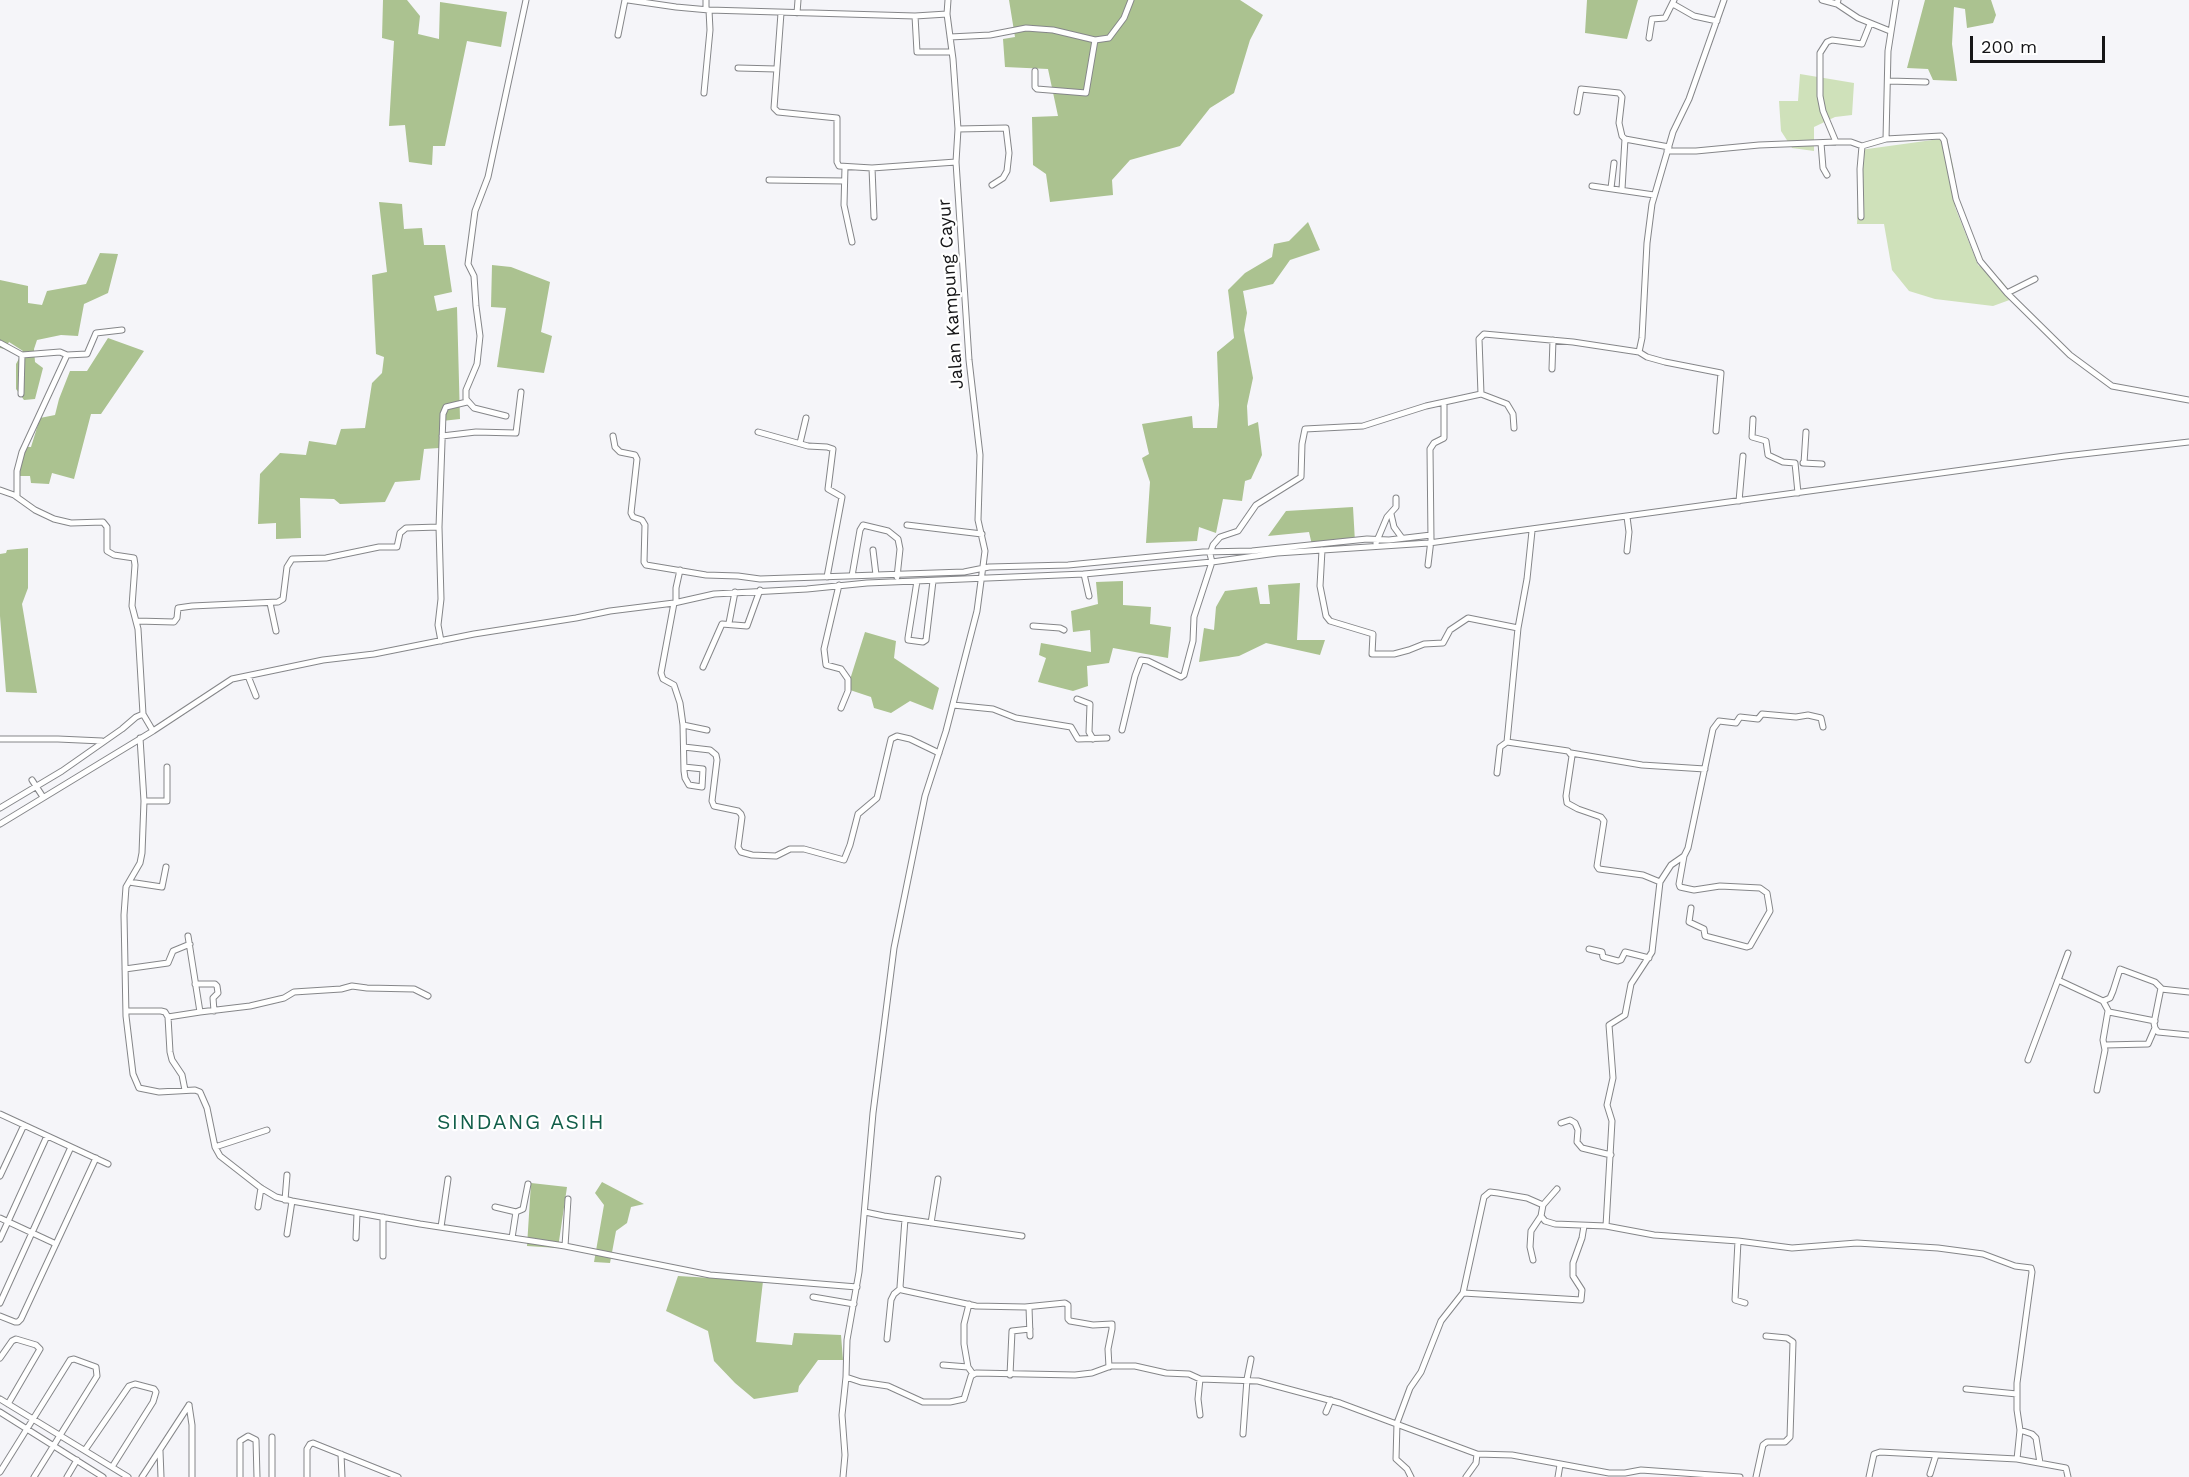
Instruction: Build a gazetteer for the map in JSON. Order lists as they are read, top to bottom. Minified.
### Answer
{"streets":{"street":["Jalan Kampung Cayur"]},"districts":["SINDANG ASIH"],"scale_bar":"200 m"}
